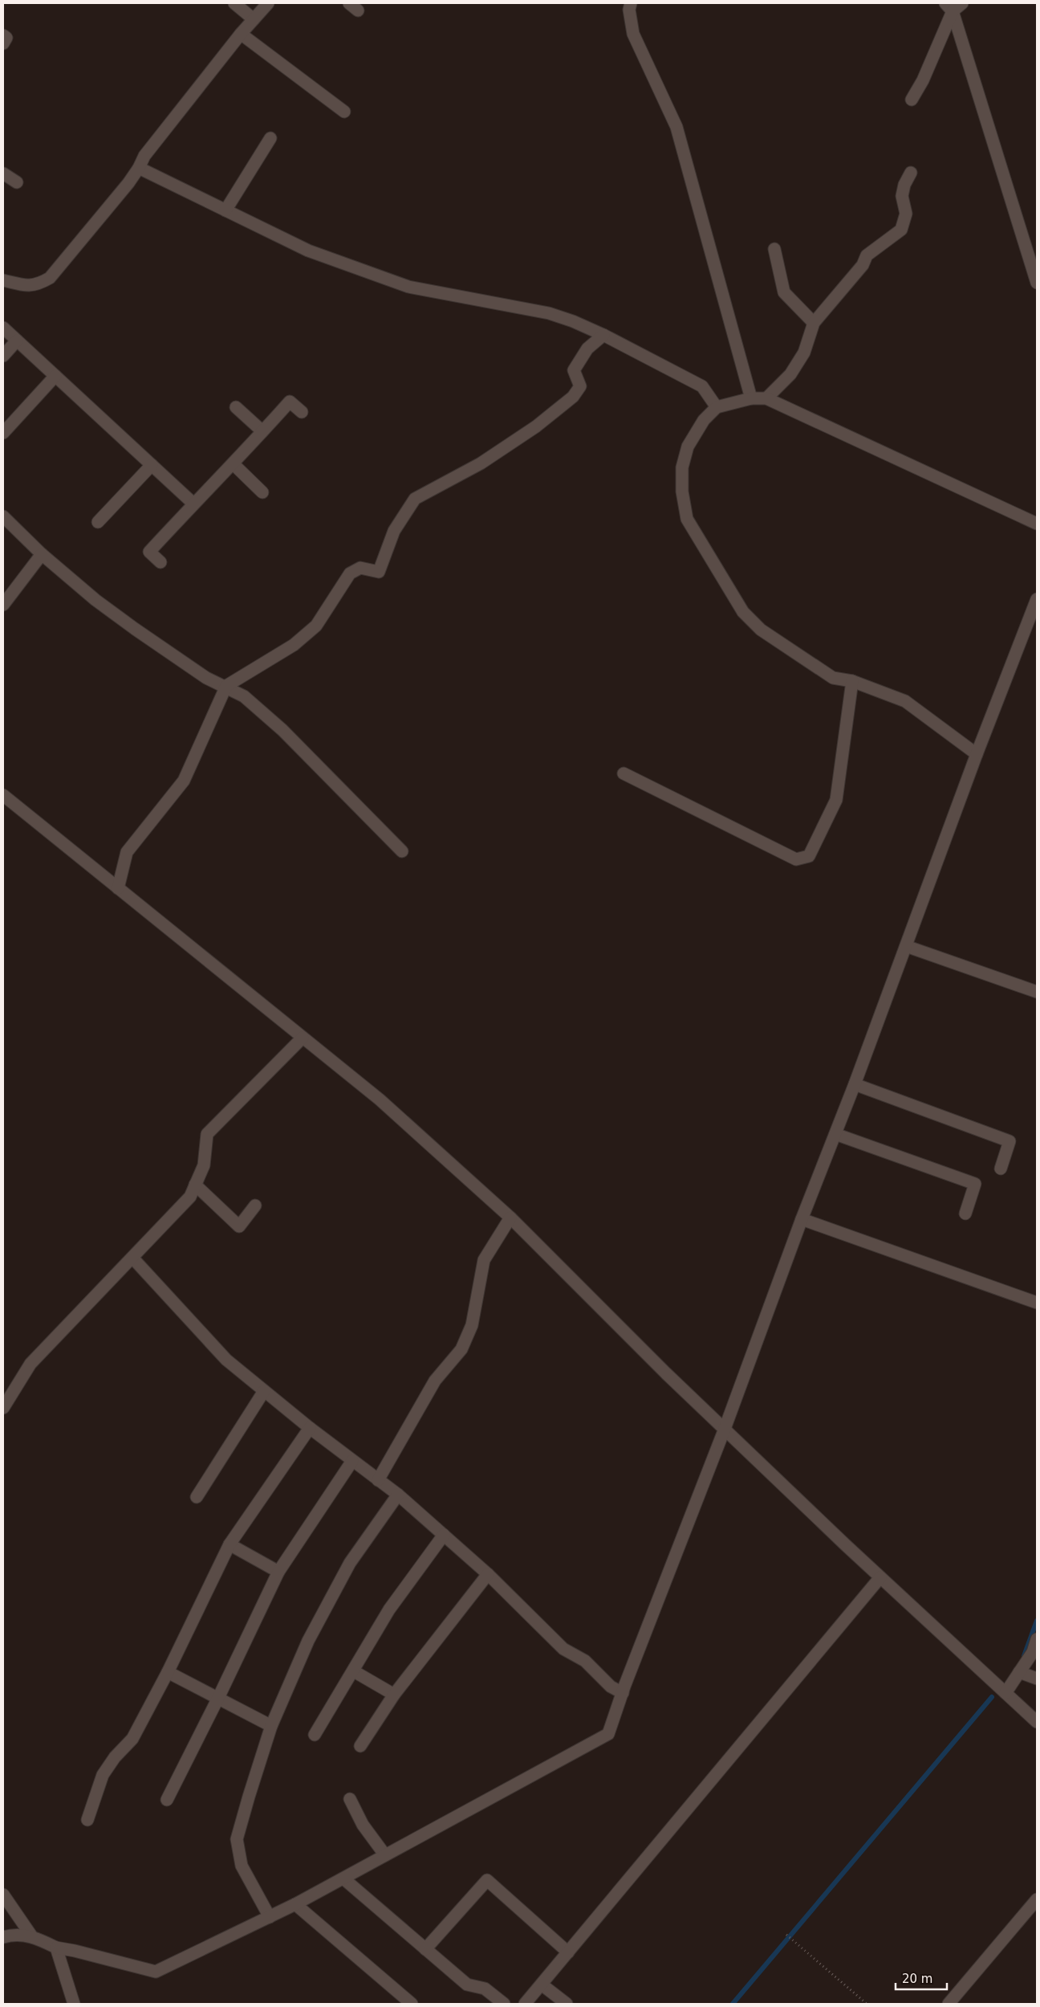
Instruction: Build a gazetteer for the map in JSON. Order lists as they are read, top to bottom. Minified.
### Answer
{"scale_bar":"20 m"}
